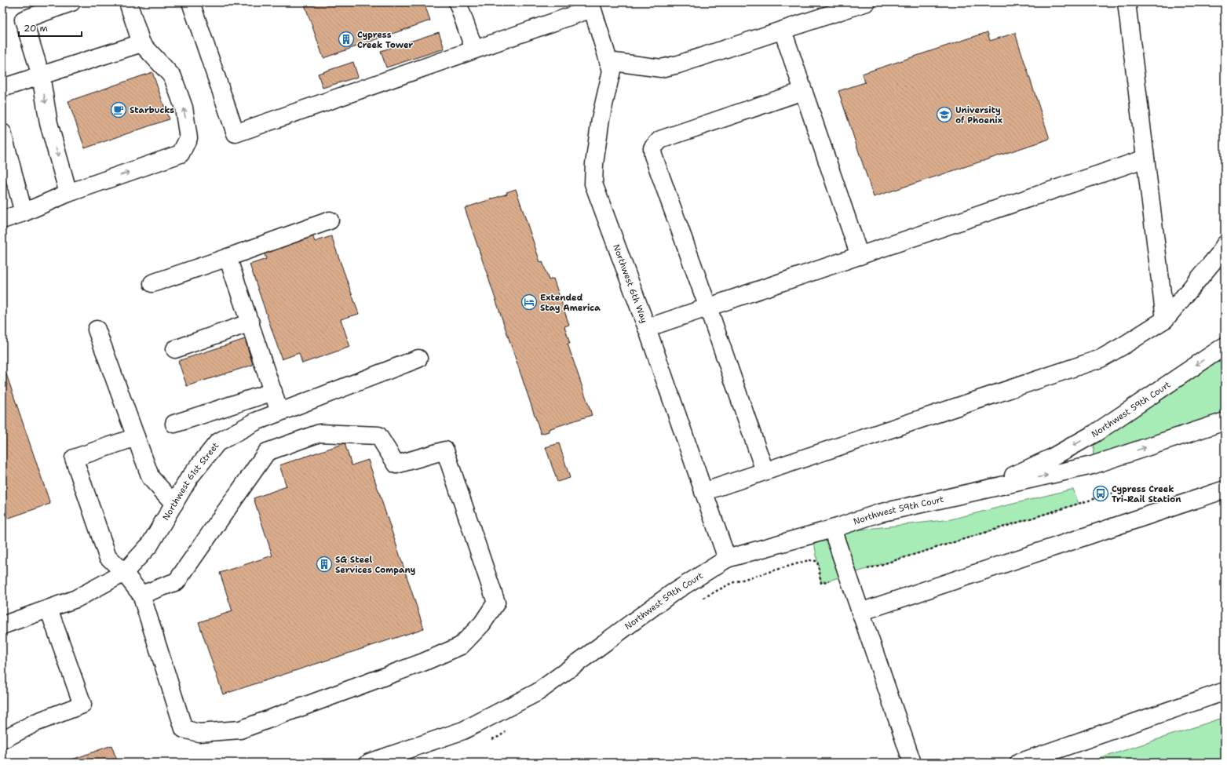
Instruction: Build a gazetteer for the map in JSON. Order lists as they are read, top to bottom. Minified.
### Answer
{"streets":{"street":["Northwest 6th Way","Northwest 59th Court","Northwest 61st Street"]},"crossings":[["Northwest 6th Way","Northwest 59th Court"]],"places":{"building":["Cypress Creek Tower","SG Steel Services Company"],"cafe":["Starbucks"],"school or university":["University of Phoenix"],"hotel":["Extended Stay America"],"bus stop":["Cypress Creek Tri-Rail Station"]},"scale_bar":"20 m"}
